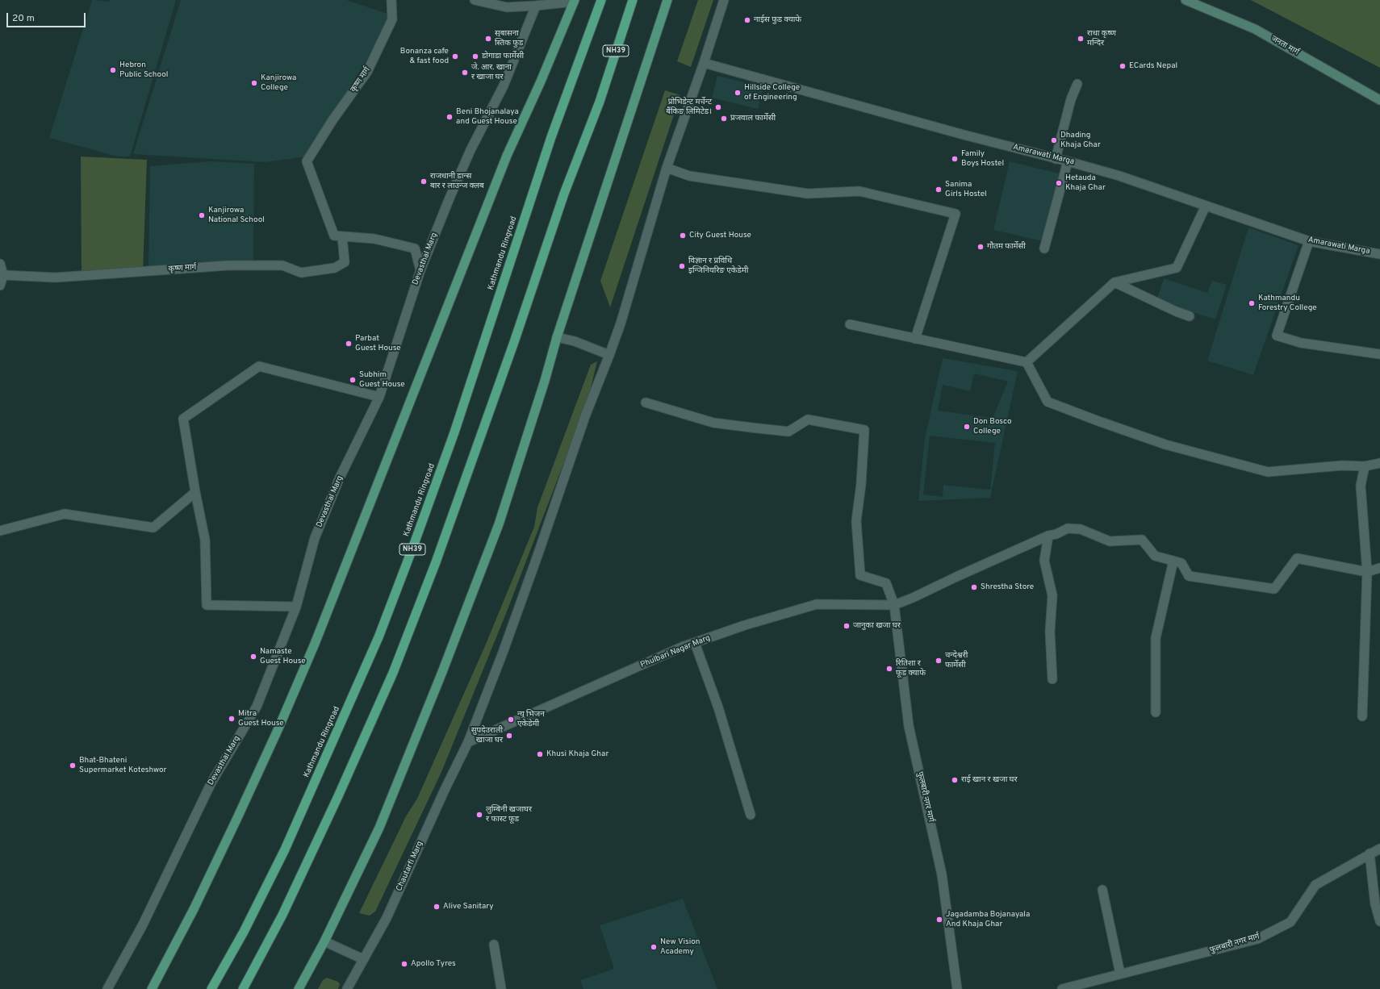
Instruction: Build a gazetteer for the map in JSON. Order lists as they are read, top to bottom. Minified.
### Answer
{"streets":{"highway":["NH39","Kathmandu Ringroad"],"main road":["जनता मार्ग"],"street":["कृष्ण मार्ग","Amarawati Marga","Devasthal Marg","Phulbari Nagar Marg","फुलबारी नगर मार्ग","Chautarfi Marg"]},"crossings":[["Amarawati Marga","Chautarfi Marg"],["Phulbari Nagar Marg","फुलबारी नगर मार्ग"],["Phulbari Nagar Marg","Chautarfi Marg"]],"places":["नाईस फुड क्याफे","सुबासना स्तिक फुड","राधा कृष्ण मन्दिर","Bonanza cafe & fast food","डोगाडा फार्मेसी","ECards Nepal","Hebron Public School","जे. आर. खाना र खाजा घर","Kanjirowa College","Hillside College of Engineering","प्रोभिडेन्ट मर्चेन्ट बैंकिङ लिमिटेड।","Beni Bhojanalaya and Guest House","प्रजवाल फार्मेसी","Dhading Khaja Ghar","Family Boys Hostel","राजधानी डान्स बार र लाउन्ज क्लब","Hetauda Khaja Ghar","Sanima Girls Hostel","Kanjirowa National School","City Guest House","गौतम फार्मेसी","विज्ञान र प्रविधि इन्जिनियरिङ एकेडेमी","Kathmandu Forestry College","Parbat Guest House","Subhim Guest House","Don Bosco College","Shrestha Store","जानुका खजा घर","Namaste Guest House","चन्देश्वरी फार्मेसी","रितिशा र फूड क्याफे","Mitra Guest House","न्यू भिजन एकेडेमी","सुपदेउराली खाजा घर","Khusi Khaja Ghar","Bhat-Bhateni Supermarket Koteshwor","राई खान र खजा घर","लुम्बिनी खजाघर र फास्ट फूड","Alive Sanitary","Jagadamba Bojanayala And Khaja Ghar","New Vision Academy","Apollo Tyres"],"scale_bar":"20 m"}
